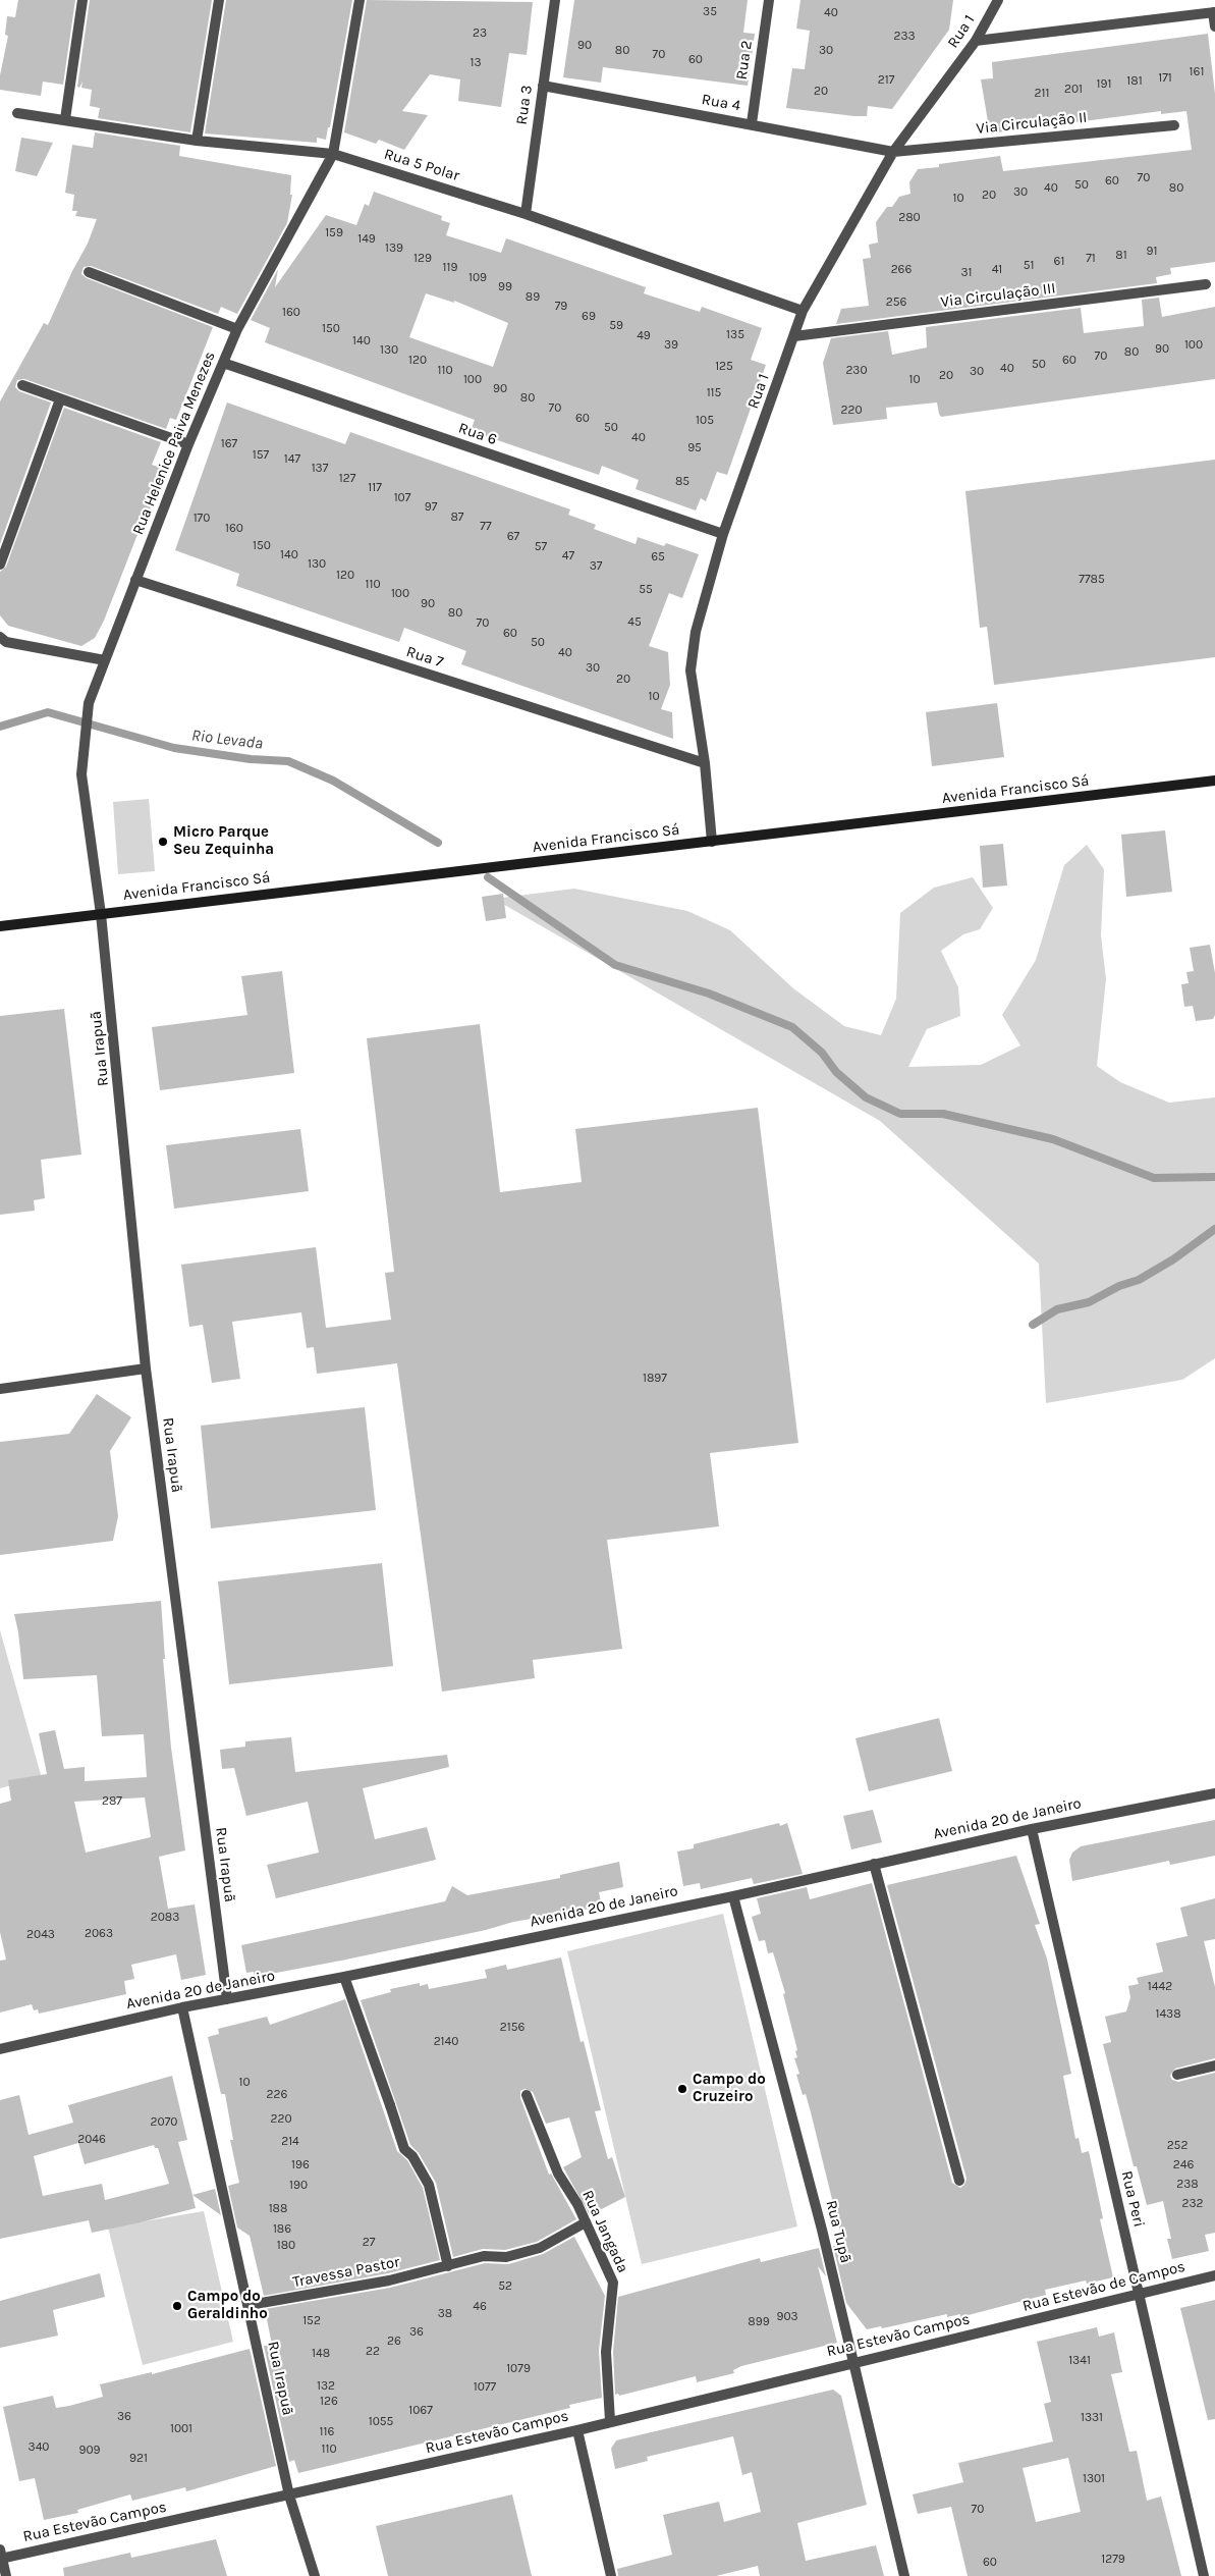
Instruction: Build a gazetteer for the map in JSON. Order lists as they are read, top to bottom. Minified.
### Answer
{"streets":{"main road":["Avenida Francisco Sá"],"street":["Rua 1","Rua 2","Rua 4","Rua 3","Via Circulação II","Rua 5 Polar","Via Circulação III","Rua 6","Rua Helenice Paiva Menezes","Rua 7","Rua Irapuã","Avenida 20 de Janeiro","Rua Peri","Rua Jangada","Rua Tupã","Travessa Pastor","Rua Estevão de Campos","Rua Estevão Campos"]},"crossings":[["Rua 1","Rua 4"],["Rua 1","Via Circulação II"],["Rua 1","Rua 5 Polar"],["Rua 1","Via Circulação III"],["Rua 1","Rua 6"],["Rua 1","Rua 7"],["Rua 1","Avenida Francisco Sá"],["Rua 2","Rua 4"],["Rua 4","Rua 3"],["Rua 4","Via Circulação II"],["Rua 3","Rua 5 Polar"],["Rua 5 Polar","Rua Helenice Paiva Menezes"],["Rua 6","Rua Helenice Paiva Menezes"],["Rua Helenice Paiva Menezes","Rua 7"],["Rua Helenice Paiva Menezes","Avenida Francisco Sá"],["Rua Helenice Paiva Menezes","Rua Irapuã"],["Avenida Francisco Sá","Rua Irapuã"],["Rua Irapuã","Avenida 20 de Janeiro"],["Rua Irapuã","Travessa Pastor"],["Rua Irapuã","Rua Estevão Campos"],["Avenida 20 de Janeiro","Rua Peri"],["Avenida 20 de Janeiro","Rua Tupã"],["Rua Peri","Rua Estevão de Campos"],["Rua Jangada","Travessa Pastor"],["Rua Jangada","Rua Estevão Campos"],["Rua Tupã","Rua Estevão Campos"],["Rua Estevão de Campos","Rua Estevão Campos"]],"water":["Rio Levada"],"places":["Micro Parque Seu Zequinha","Campo do Cruzeiro","Campo do Geraldinho"],"house_numbers":["35","40","23","233","90","80","30","70","60","13","161","171","217","181","191","201","20","211","70","60","50","40","80","30","20","10","280","159","149","139","91","81","129","71","61","51","119","266","41","31","109","99","89","256","79","160","69","59","150","135","49","140","39","100","90","130","80","70","120","60","50","125","40","110","230","30","20","100","10","90","115","80","70","220","60","105","50","40","167","95","157","147","137","127","85","117","107","97","87","170","77","160","67","150","57","140","47","65","130","37","120","7785","110","55","100","90","80","45","70","60","50","40","30","20","10","1897","287","2083","2063","2043","1442","1438","2156","2140","10","226","220","2070","2046","214","252","196","246","238","190","232","188","186","27","180","52","46","38","903","152","899","36","26","22","148","1341","1079","132","1077","126","1067","36","1331","1055","1001","116","340","110","909","921","1301","70","1279","60"]}
